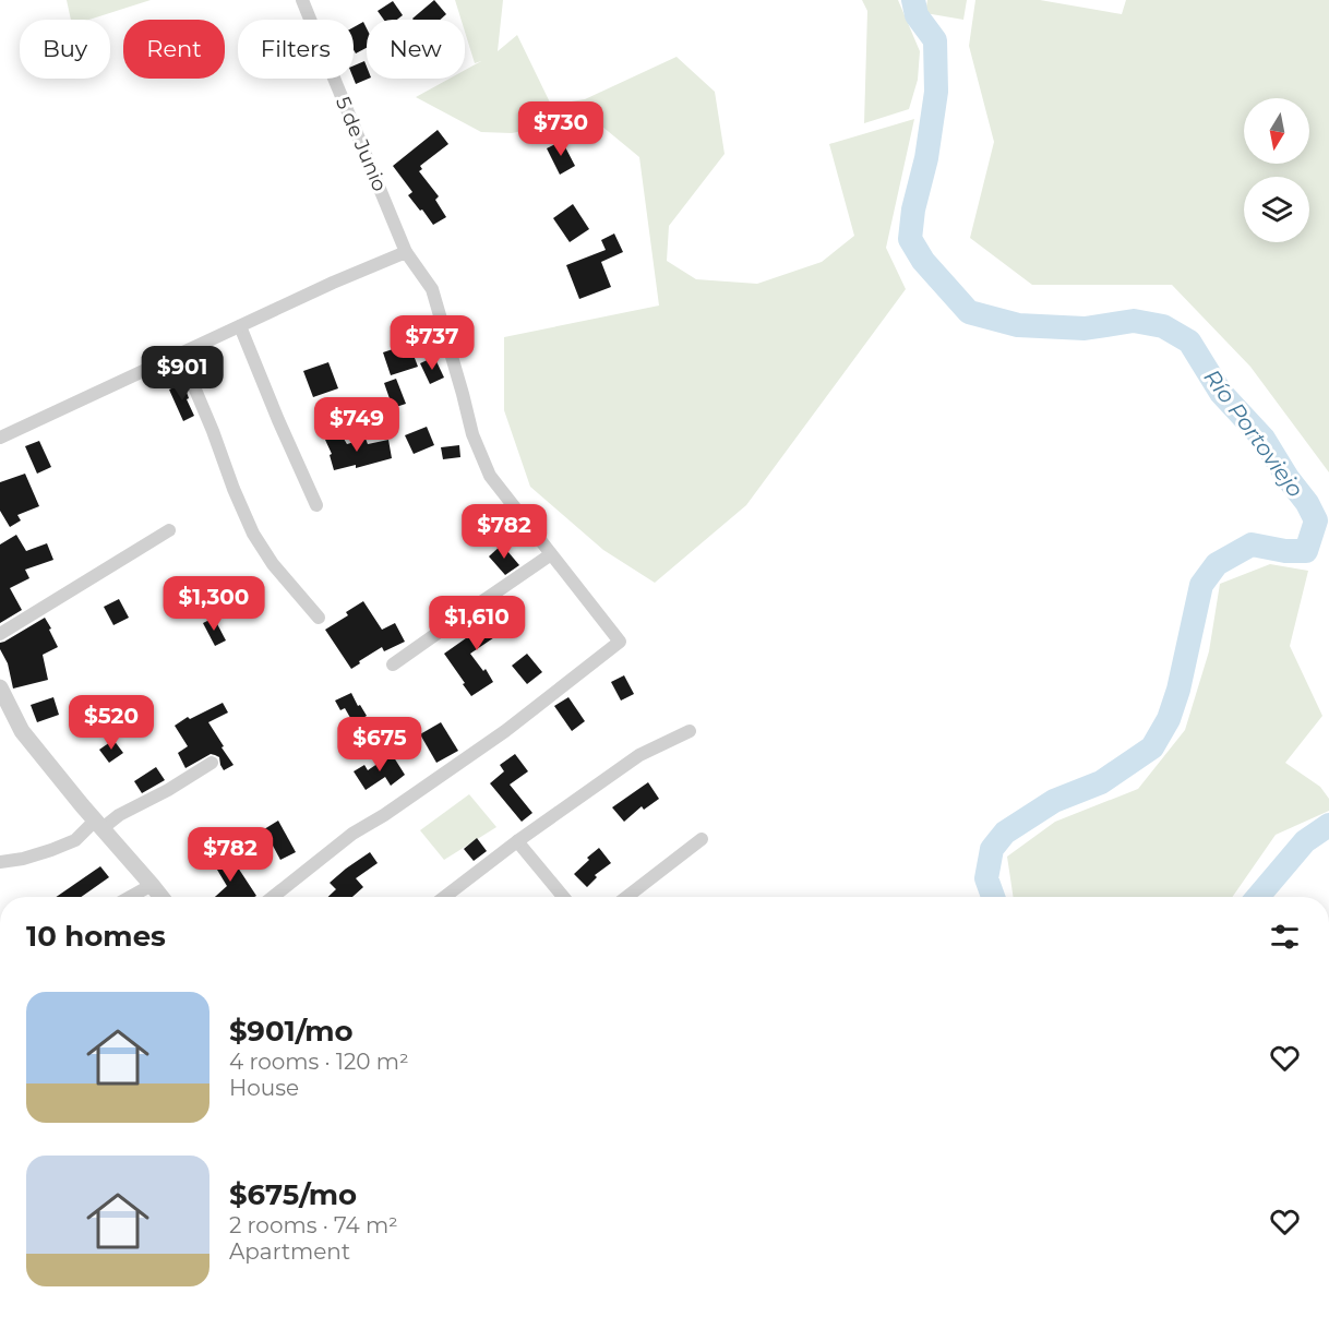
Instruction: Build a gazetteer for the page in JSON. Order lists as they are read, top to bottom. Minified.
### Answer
{"streets":{"street":["5 de Junio"]},"water":["Río Portoviejo"],"north":"bottom","page":{"chip":["Buy","Rent","Filters","New"],"price":["$730","$737","$901","$749","$782","$1,300","$1,610","$520","$675","$782"],"heading":"10 homes","list":[{"name":"$901/mo","note":"4 rooms · 120 m² · House"},{"name":"$675/mo","note":"2 rooms · 74 m² · Apartment"}]}}
